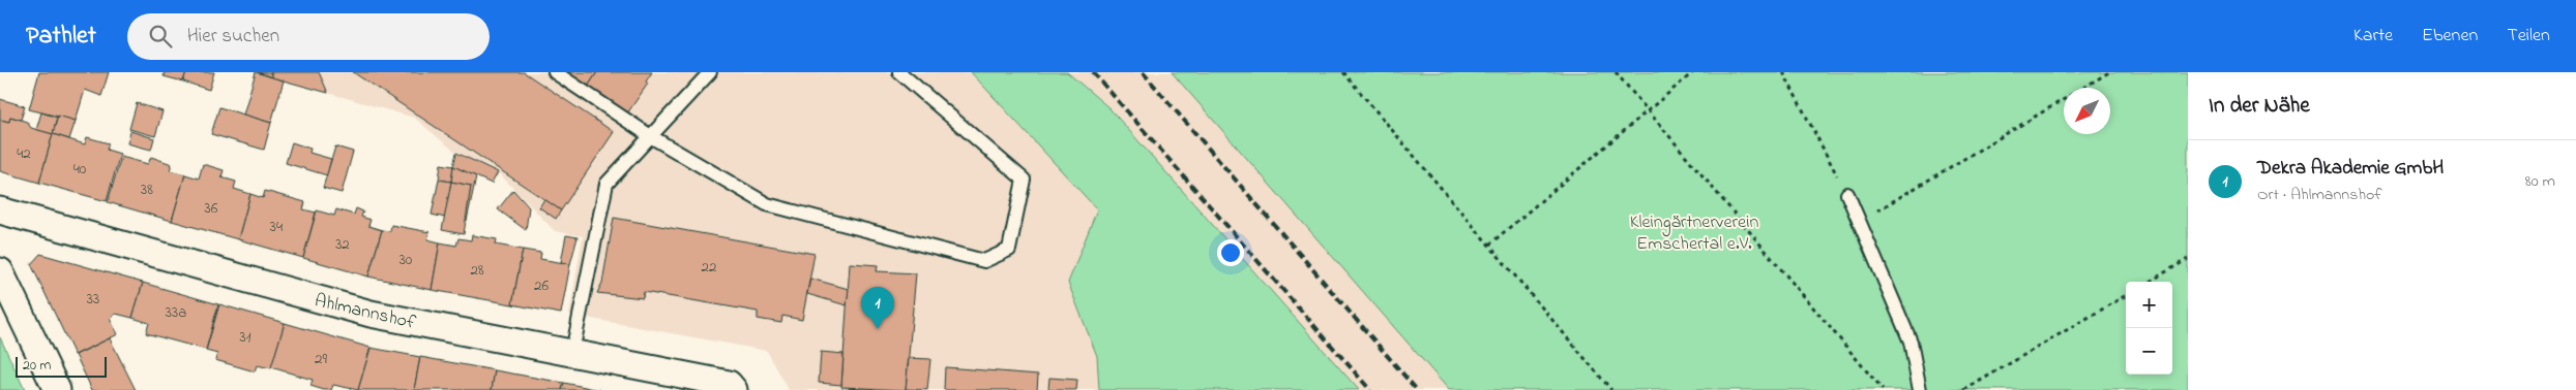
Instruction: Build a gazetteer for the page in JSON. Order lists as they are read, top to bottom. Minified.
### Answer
{"streets":{"street":["Ahlmannshof"]},"parks":["Kleingärtnerverein Emschertal e.V."],"house_numbers":["42","40","38","36","34","32","30","22","28","26","33","33a","31","29"],"scale_bar":"20 m","north":"bottom left","page":{"header":"Pathlet","search":"Hier suchen","nav":["Karte","Ebenen","Teilen"],"heading":"In der Nähe","list":[{"mark":"1","name":"Dekra Akademie GmbH","note":"Ort · Ahlmannshof","value":"80 m"}],"map_buttons":["+","−"],"pins":"1","scale":"20 m"}}
